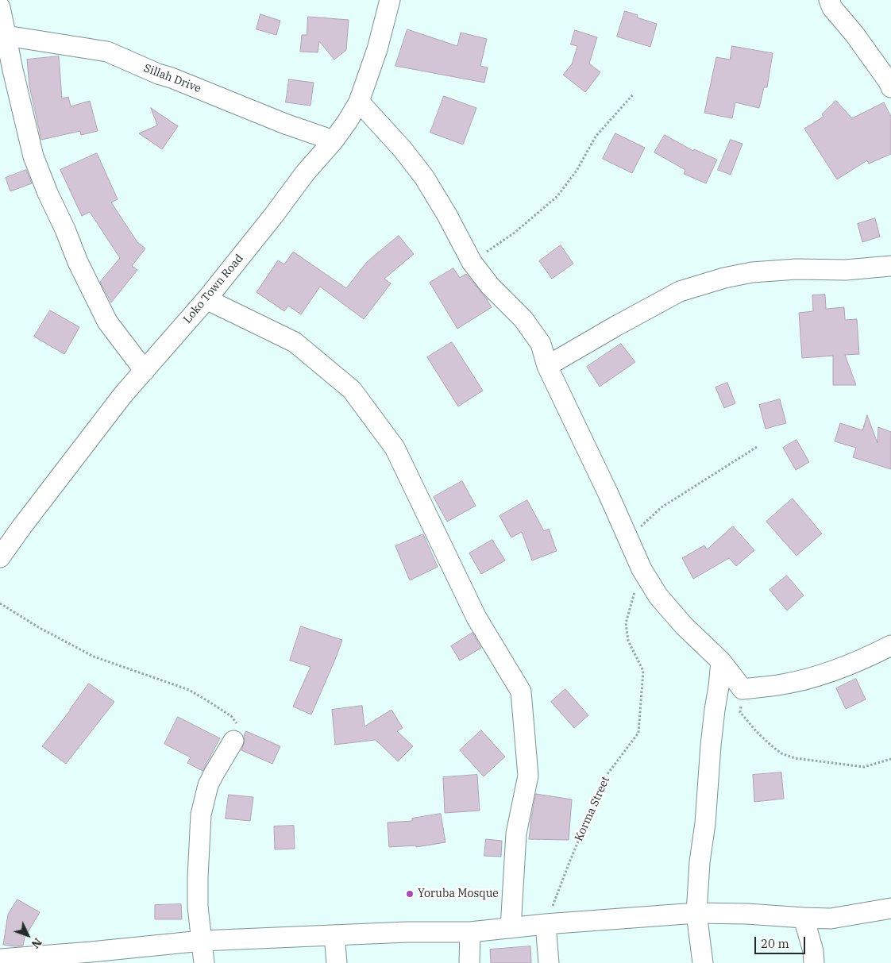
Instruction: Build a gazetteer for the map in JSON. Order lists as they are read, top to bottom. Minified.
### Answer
{"streets":{"street":["Sillah Drive","Loko Town Road"],"path":["Korma Street"]},"crossings":[["Sillah Drive","Loko Town Road"]],"places":["Yoruba Mosque"],"scale_bar":"20 m","north":"bottom right"}
